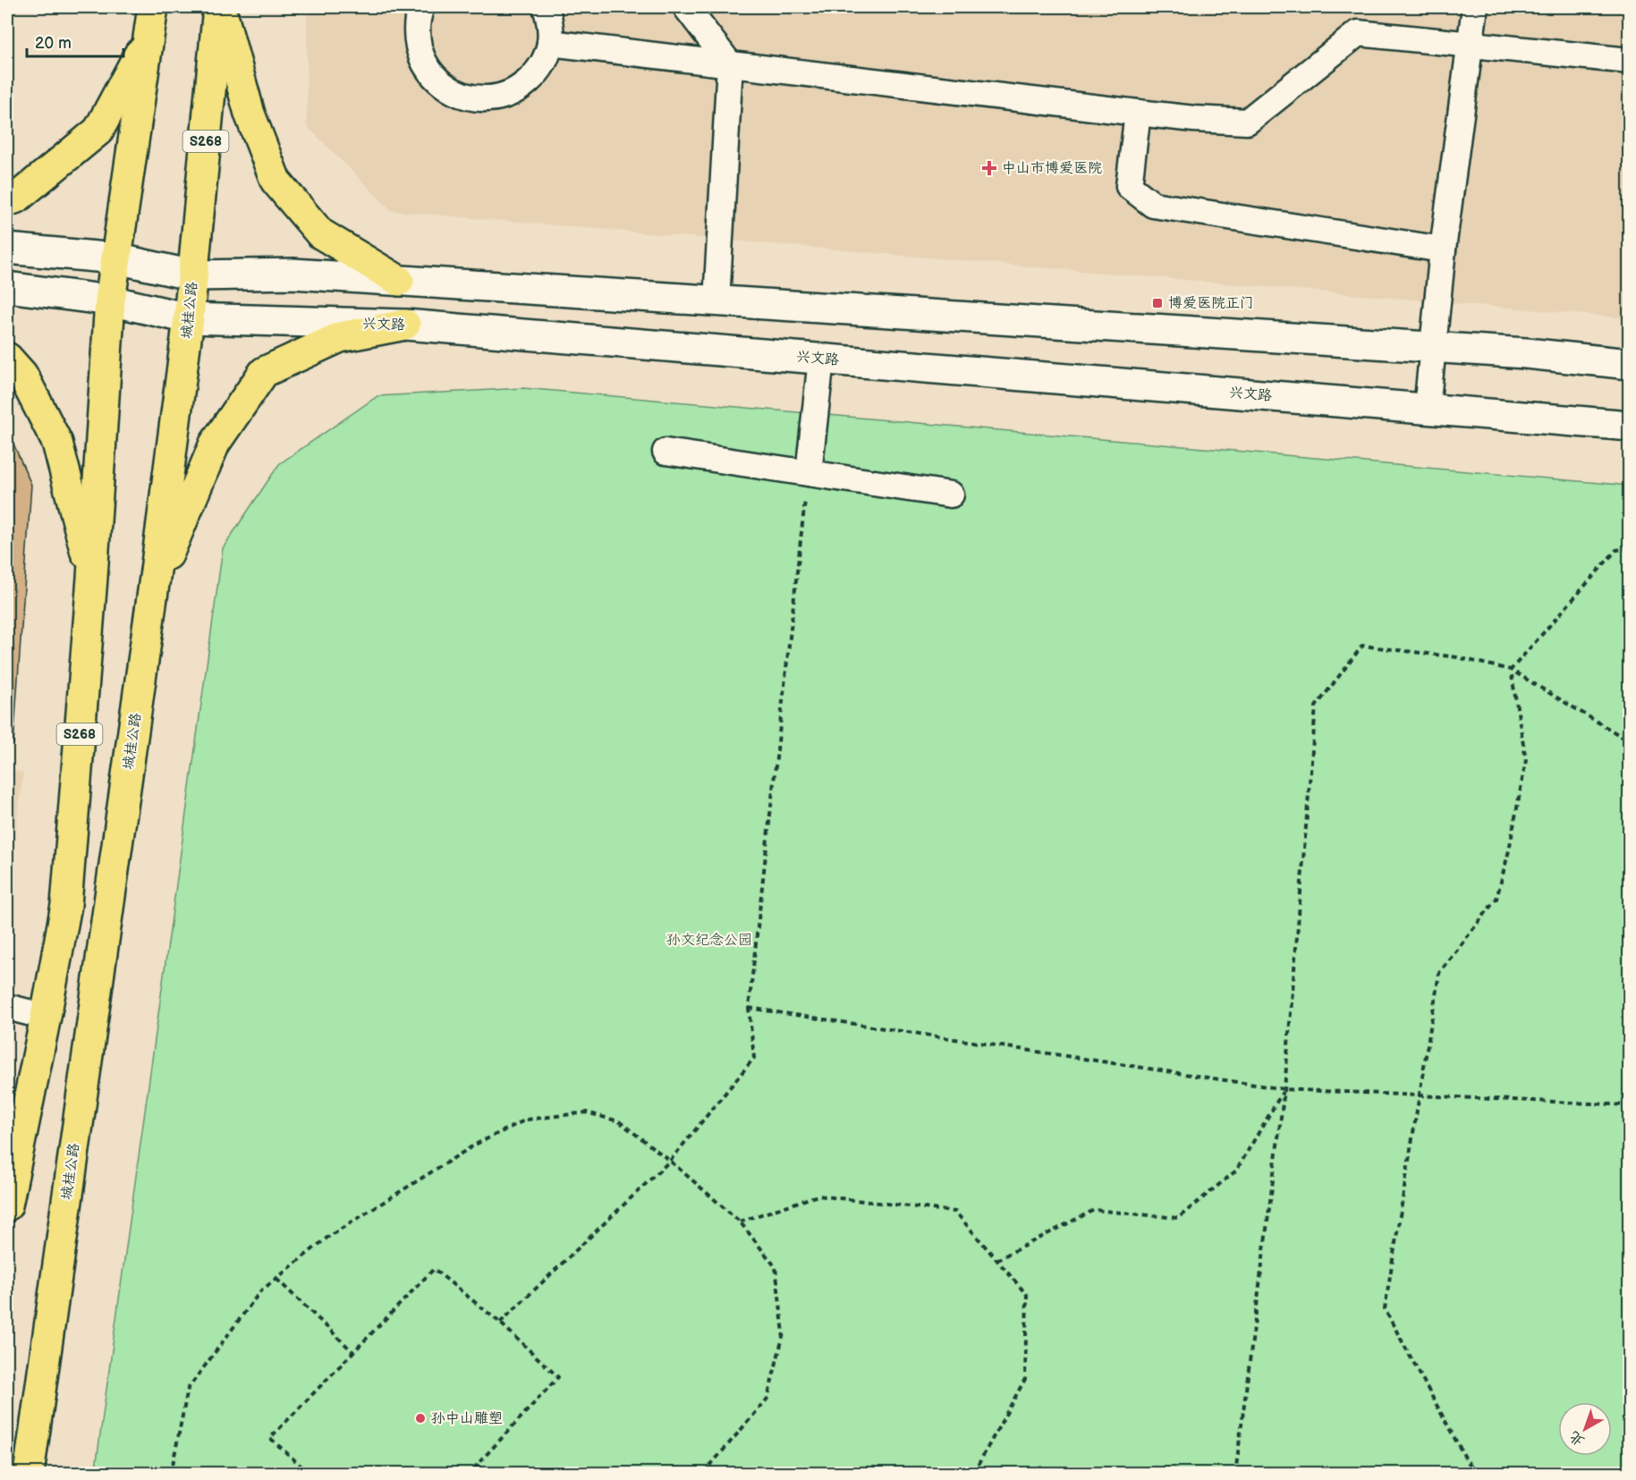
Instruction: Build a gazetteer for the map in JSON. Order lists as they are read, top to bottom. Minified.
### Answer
{"streets":{"main road":["S268","城桂公路","兴文路"]},"crossings":[["S268","兴文路"],["城桂公路","兴文路"]],"parks":["孙文纪念公园"],"places":{"health":["中山市博爱医院"],"transit":["博爱医院正门"],"other":["孙中山雕塑"]},"scale_bar":"20 m","north":"bottom left"}
